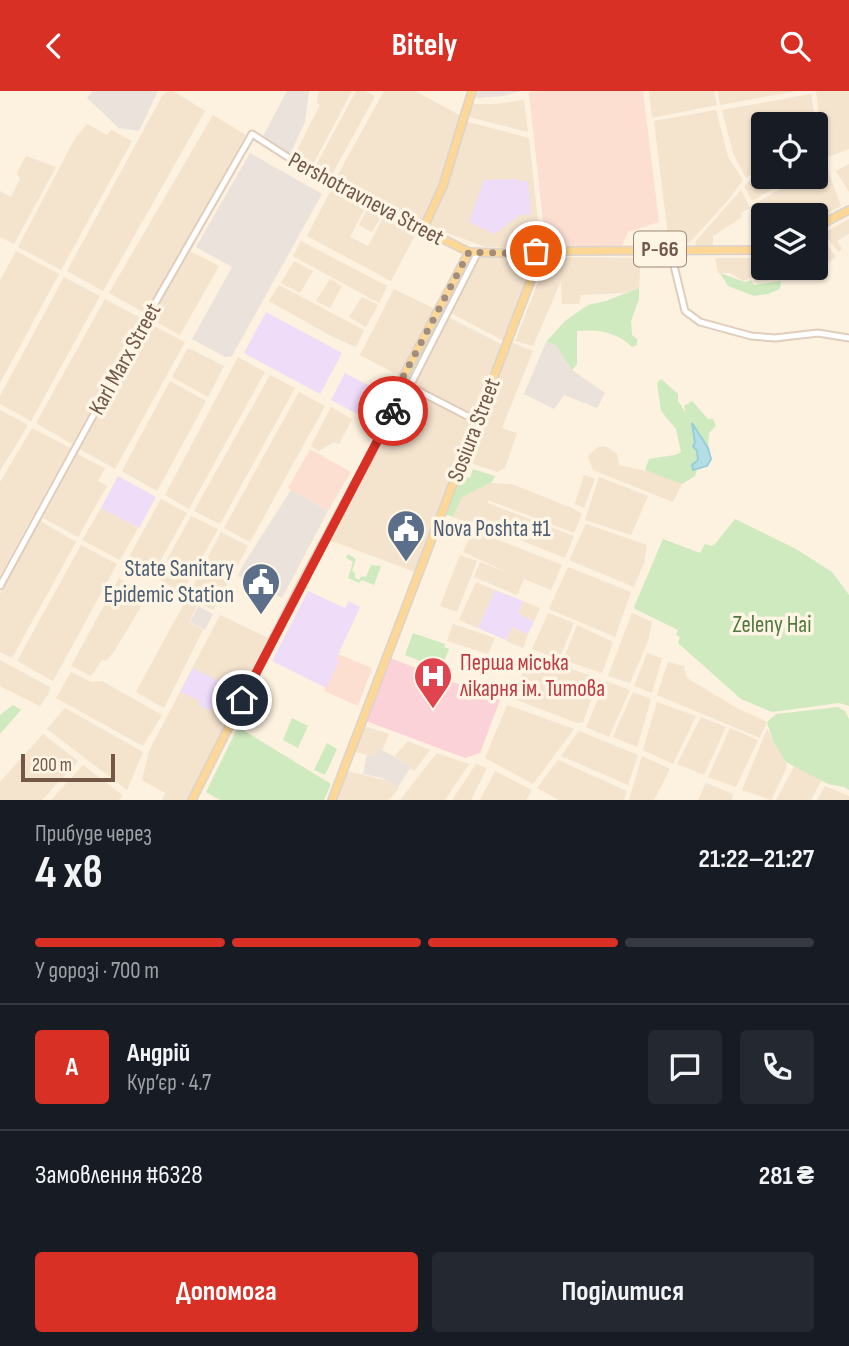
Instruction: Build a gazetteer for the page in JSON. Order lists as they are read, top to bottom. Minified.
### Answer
{"streets":{"main road":["Pershotravneva Street","Р-66","Sosiura Street"],"street":["Karl Marx Street"]},"crossings":[["Pershotravneva Street","Karl Marx Street"],["Pershotravneva Street","Sosiura Street"]],"parks":["Zeleny Hai"],"places":{"public building":["Nova Poshta #1","State Sanitary Epidemic Station"],"hospital":["Перша міська лікарня ім. Титова"]},"scale_bar":"200 m","page":{"header":"Bitely","scale":"200 m","heading":["4 хв","Прибуде через","21:22–21:27"],"panel":["Андрій","Кур’єр · 4.7","Замовлення #6328","281 ₴"],"bar":"У дорозі · 700 m","round":"А","buttons":["Допомога","Поділитися"]}}
